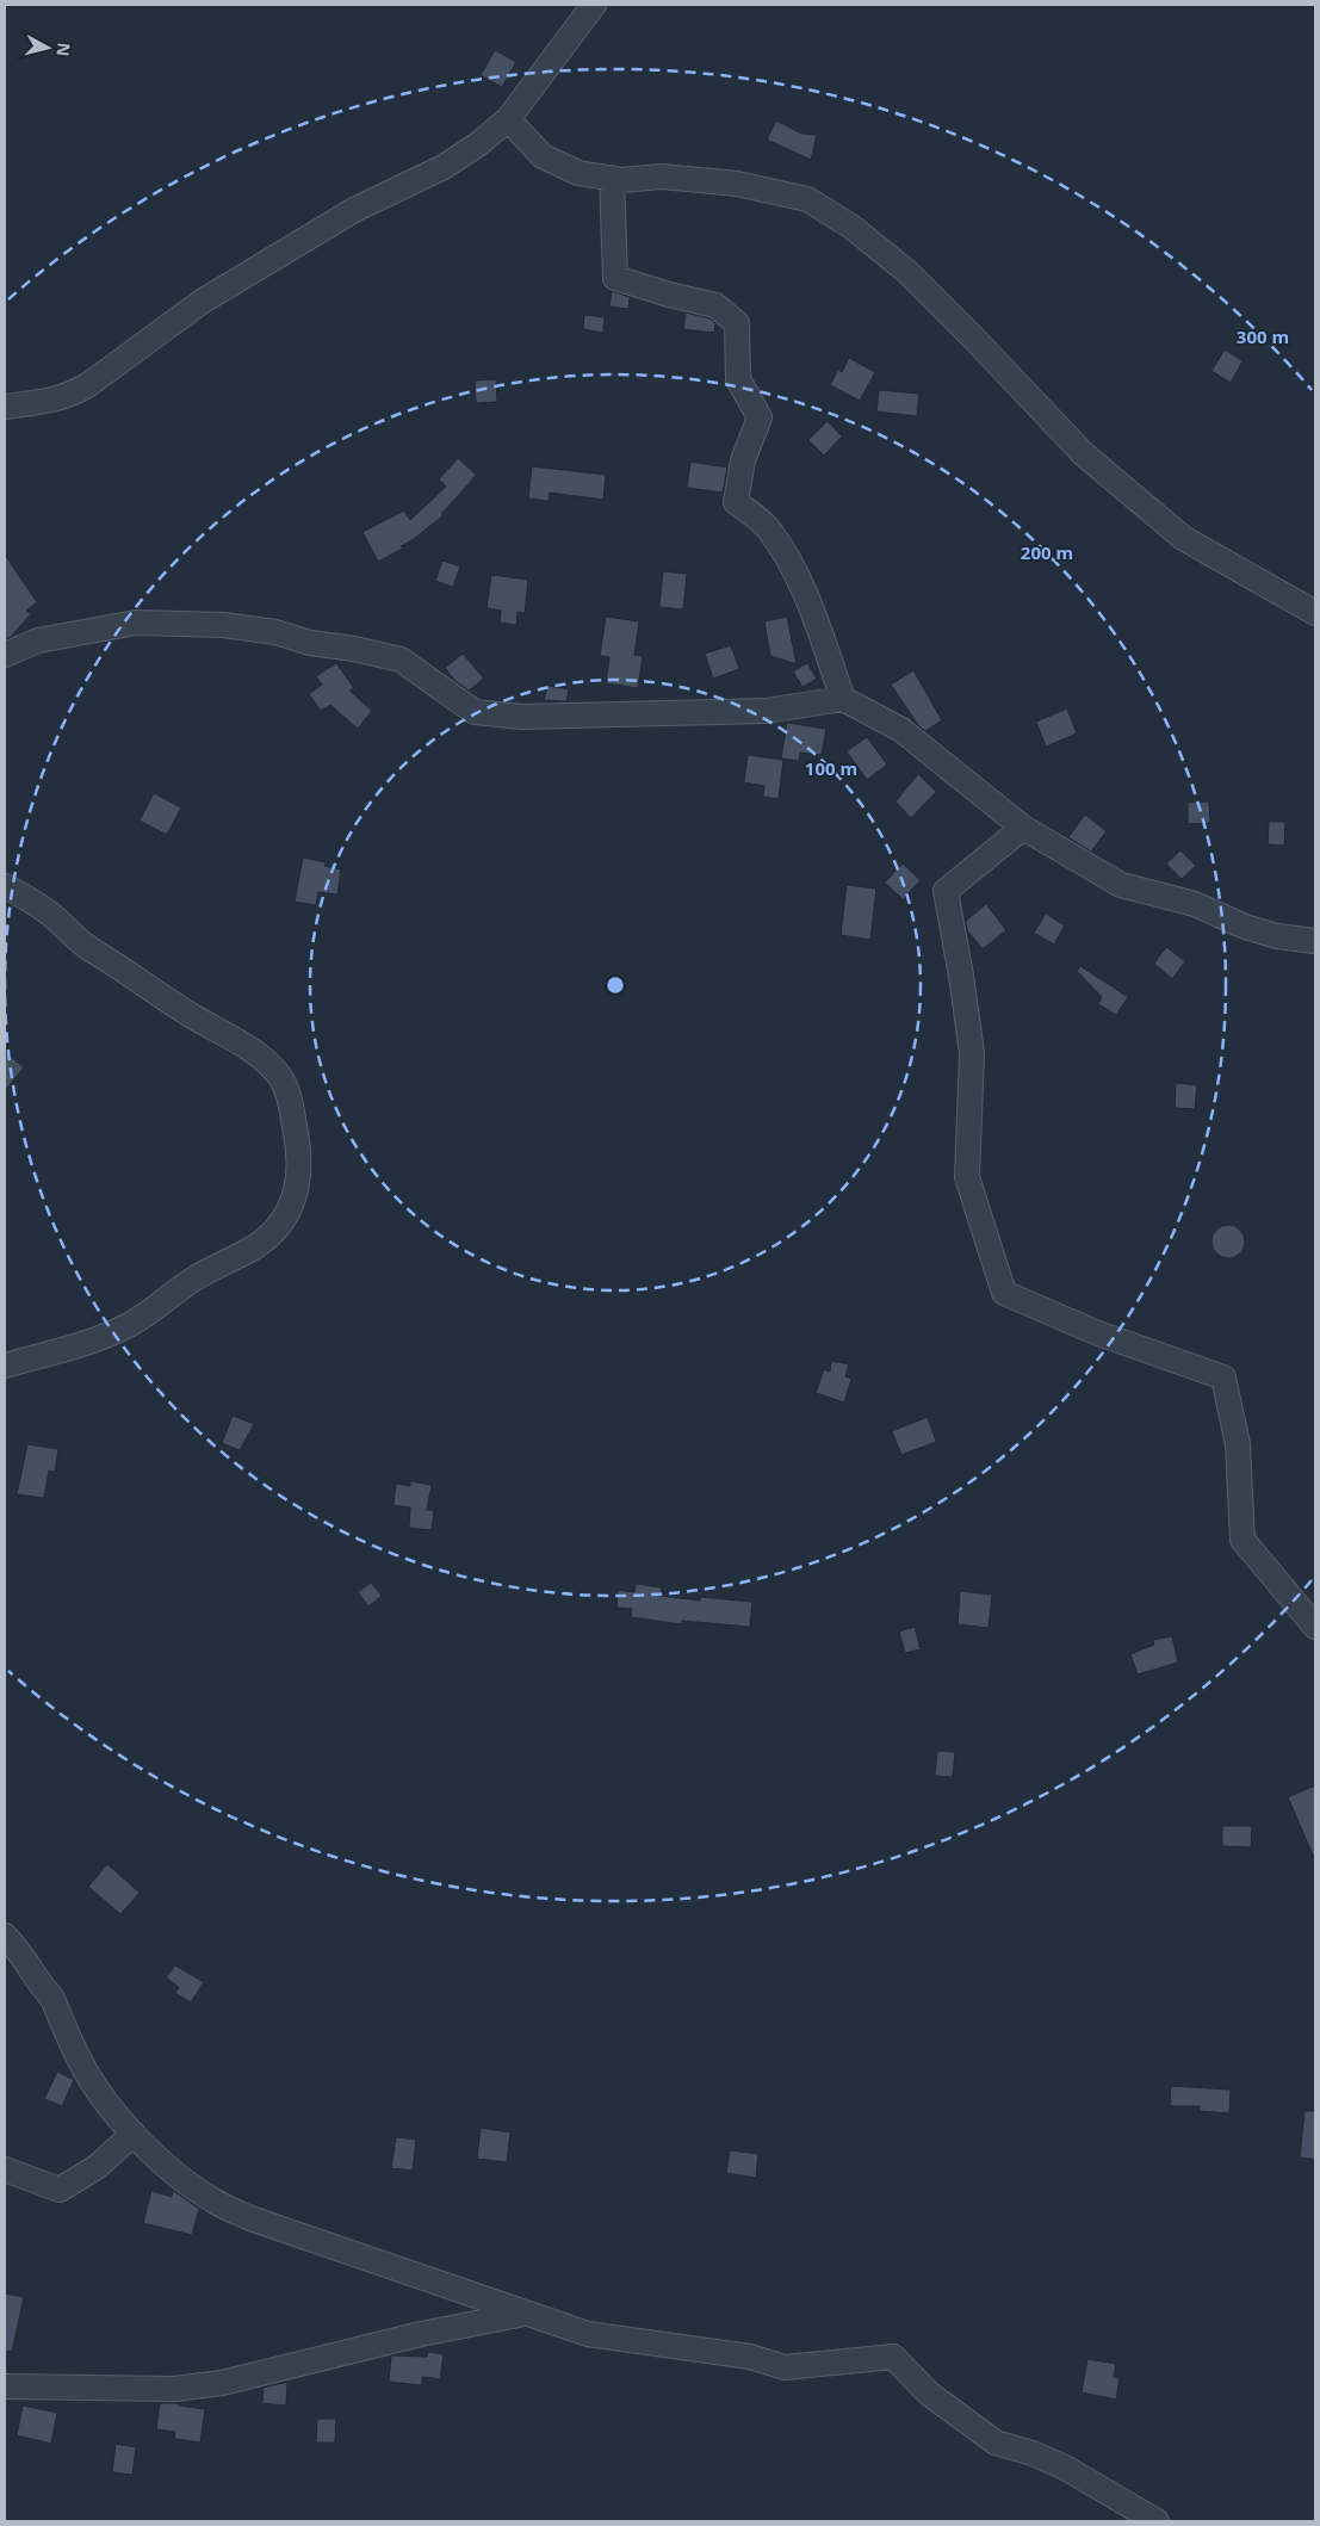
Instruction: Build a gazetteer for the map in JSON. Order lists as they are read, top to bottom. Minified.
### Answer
{"north":"right","rings":["300 m","200 m","100 m"]}
